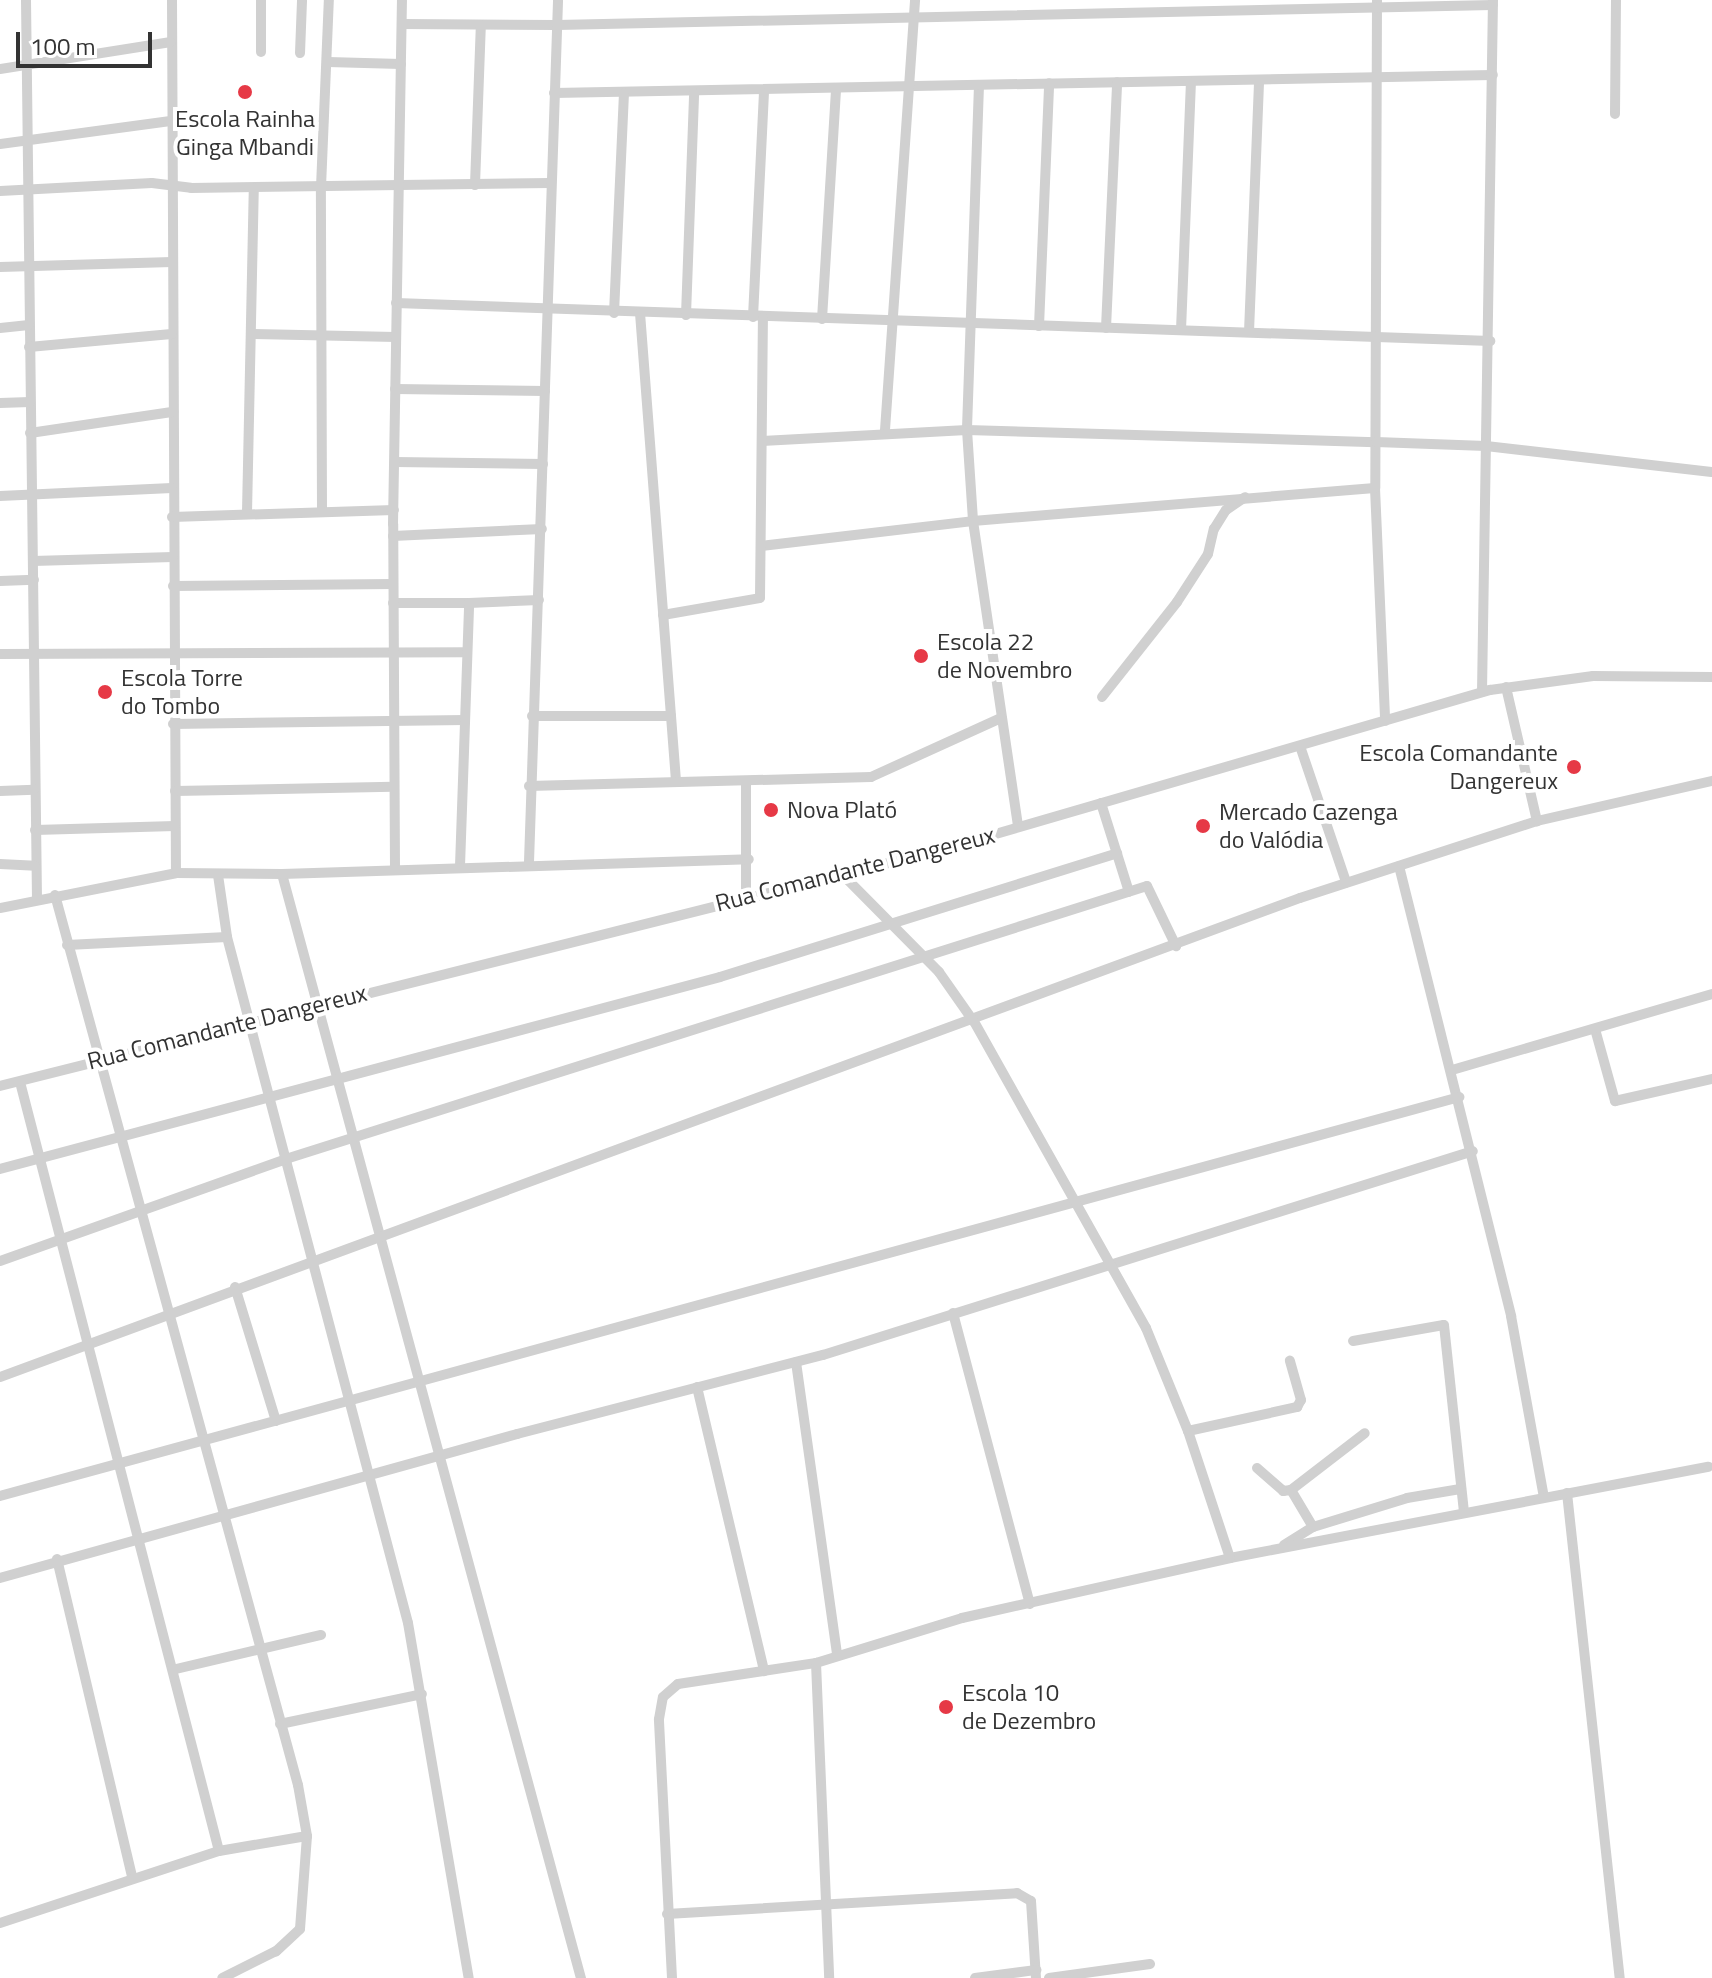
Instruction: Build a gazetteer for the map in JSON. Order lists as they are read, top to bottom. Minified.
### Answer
{"streets":{"street":["Rua Comandante Dangereux"]},"places":["Escola Rainha Ginga Mbandi","Escola 22 de Novembro","Escola Torre do Tombo","Escola Comandante Dangereux","Nova Plató","Mercado Cazenga do Valódia","Escola 10 de Dezembro"],"scale_bar":"100 m"}
